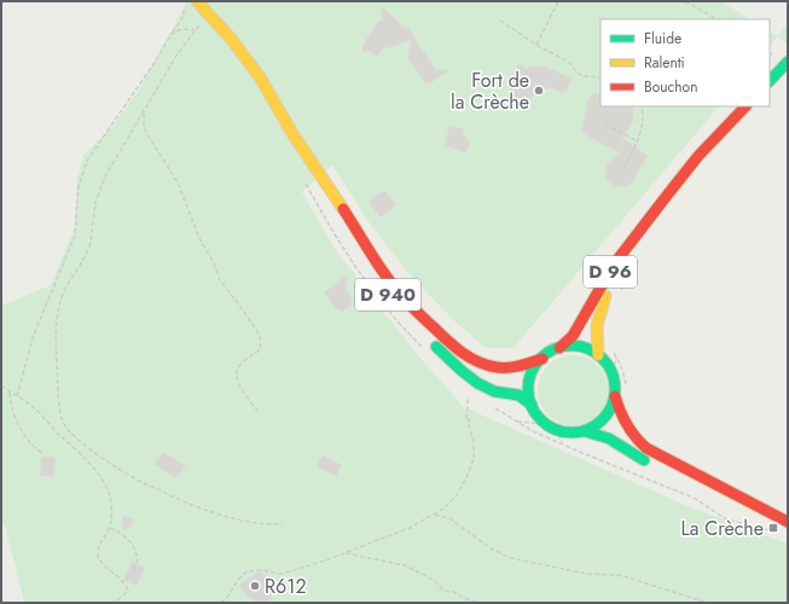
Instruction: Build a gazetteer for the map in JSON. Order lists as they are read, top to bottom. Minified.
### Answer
{"streets":{"main road":["D 96","D 940"]},"crossings":[["D 96","D 940"]],"places":{"other":["Fort de la Crèche","R612"],"transit":["La Crèche"]},"legend":["Fluide","Ralenti","Bouchon"]}
